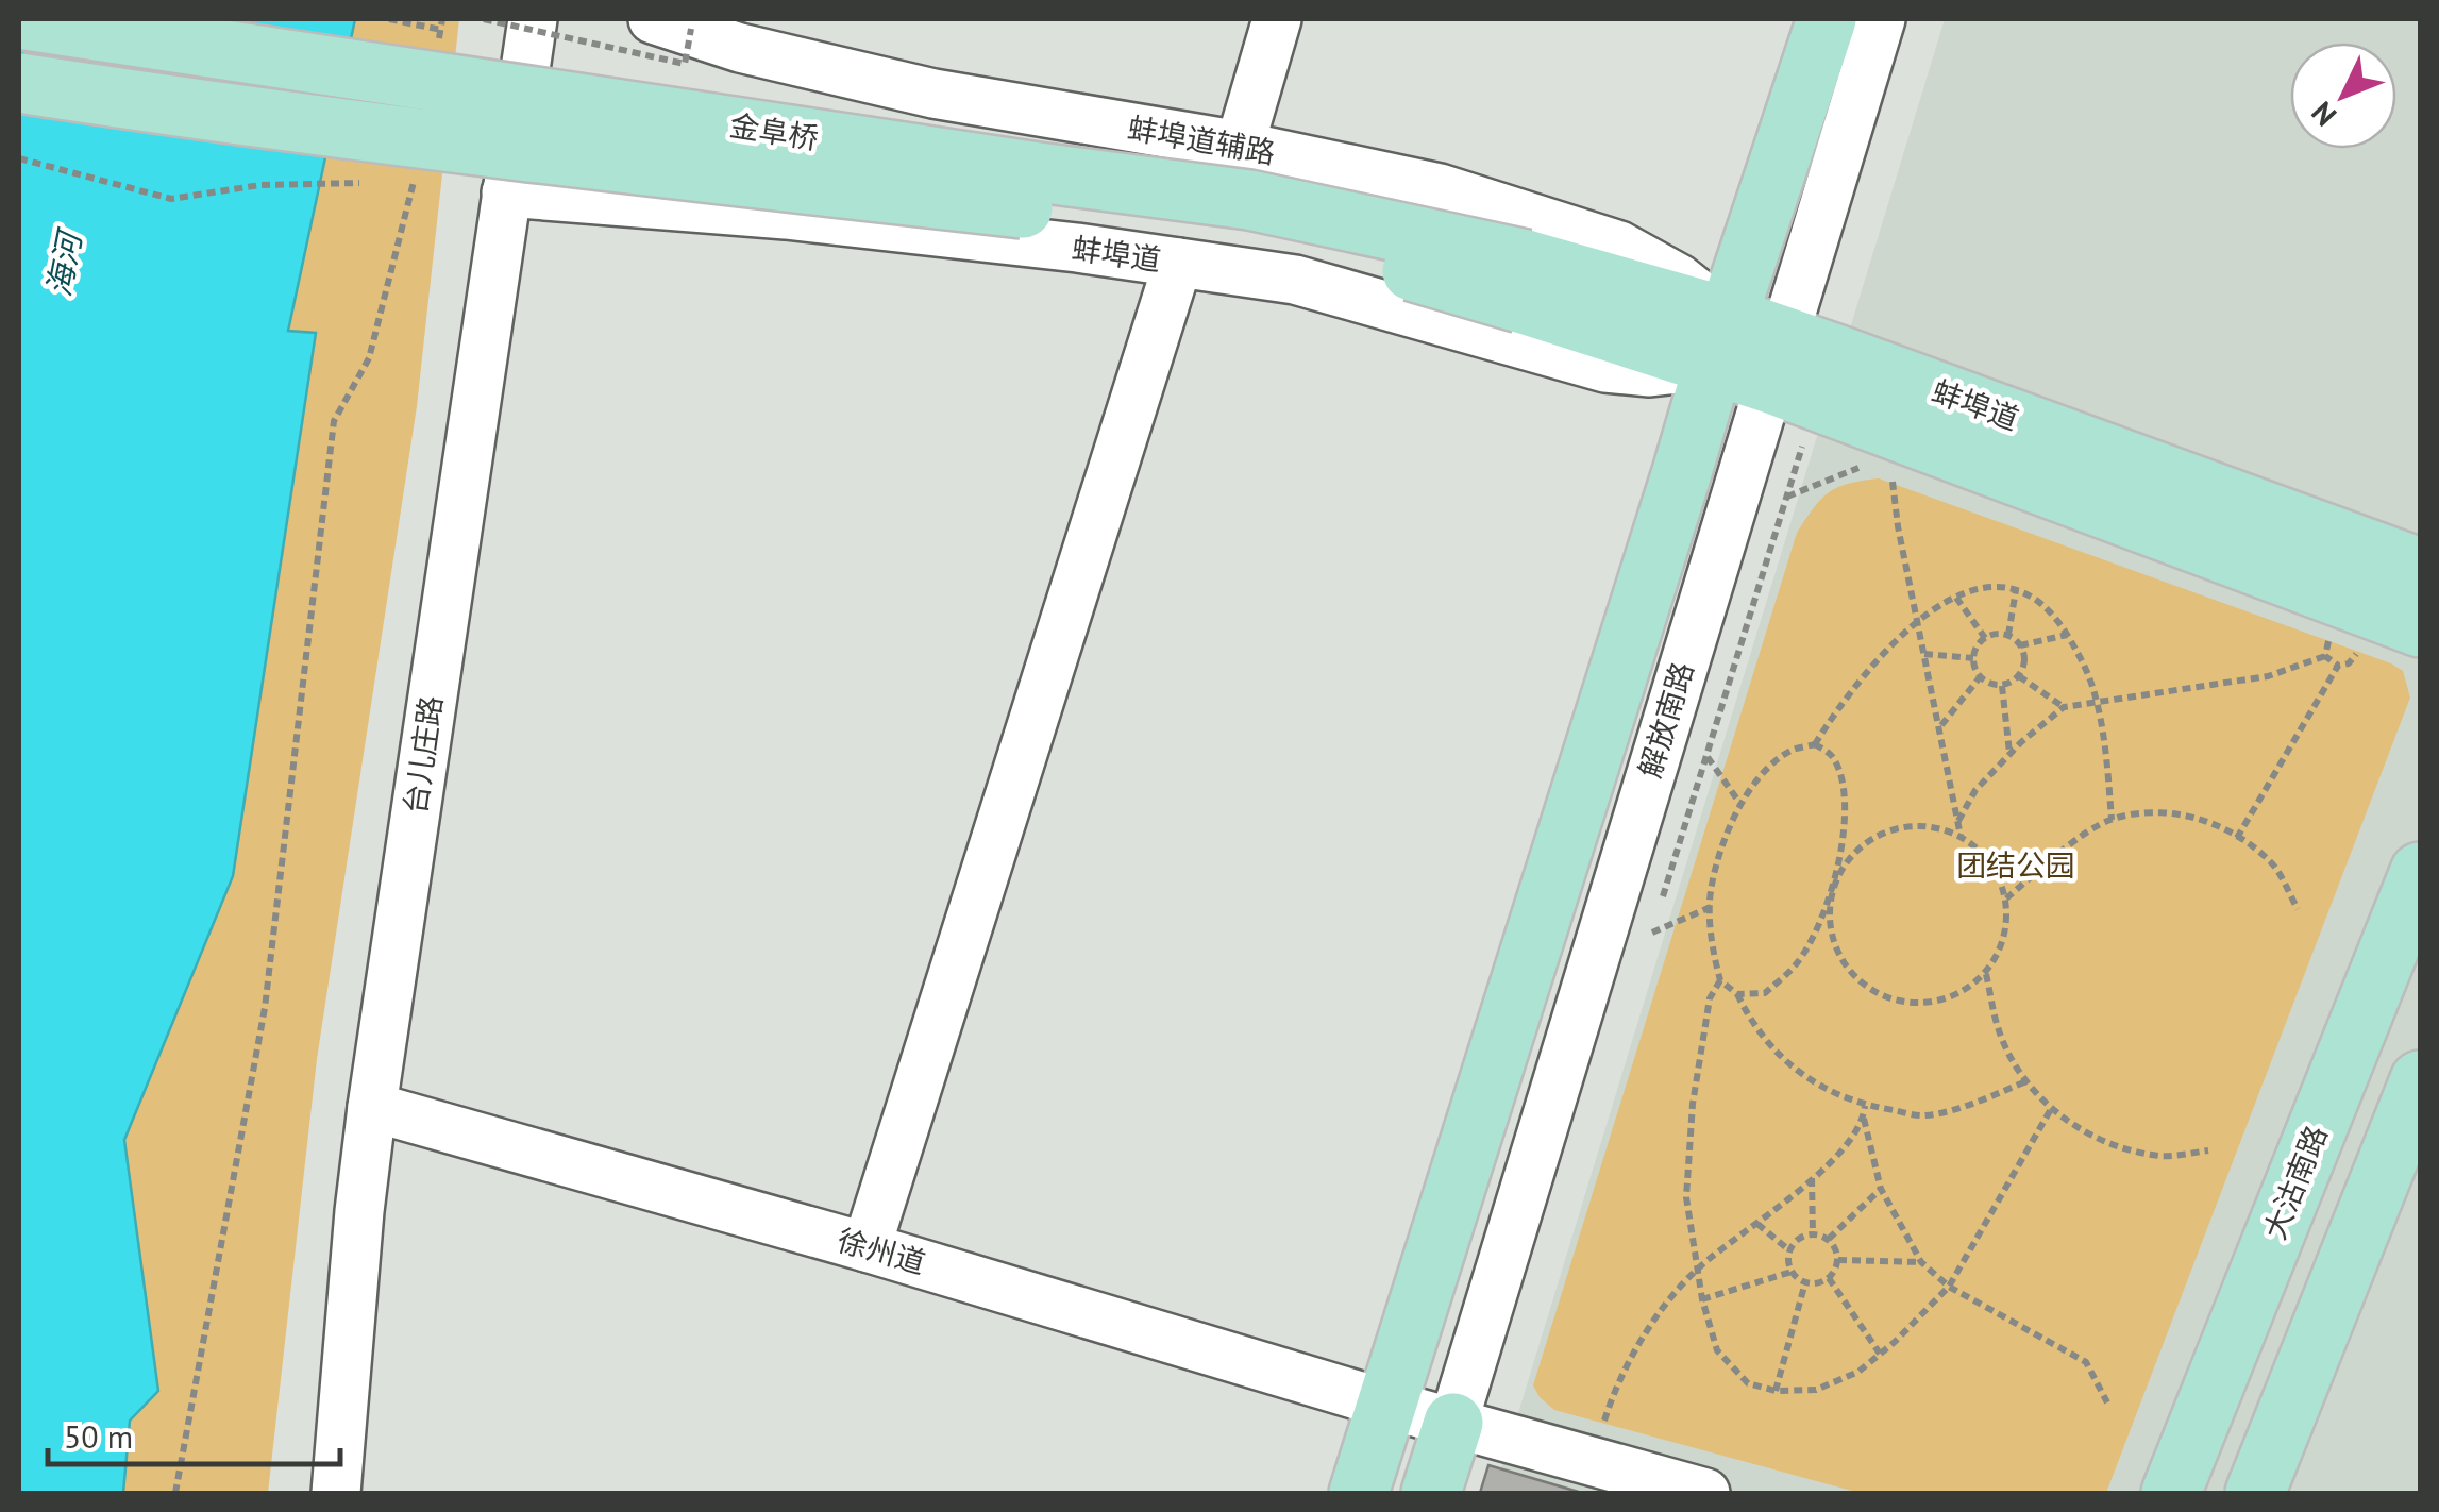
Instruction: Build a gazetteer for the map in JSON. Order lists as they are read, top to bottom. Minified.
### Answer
{"streets":{"main road":["金阜桥","蚌埠道","解放南路","大沽南路"],"street":["蚌埠道辅路","台儿庄路","徐州道"]},"crossings":[["金阜桥","蚌埠道"],["蚌埠道辅路","蚌埠道"],["蚌埠道辅路","解放南路"],["蚌埠道","解放南路"],["蚌埠道","台儿庄路"],["解放南路","徐州道"],["台儿庄路","徐州道"]],"water":["海河"],"parks":["团结公园"],"scale_bar":"50 m","north":"bottom left"}
